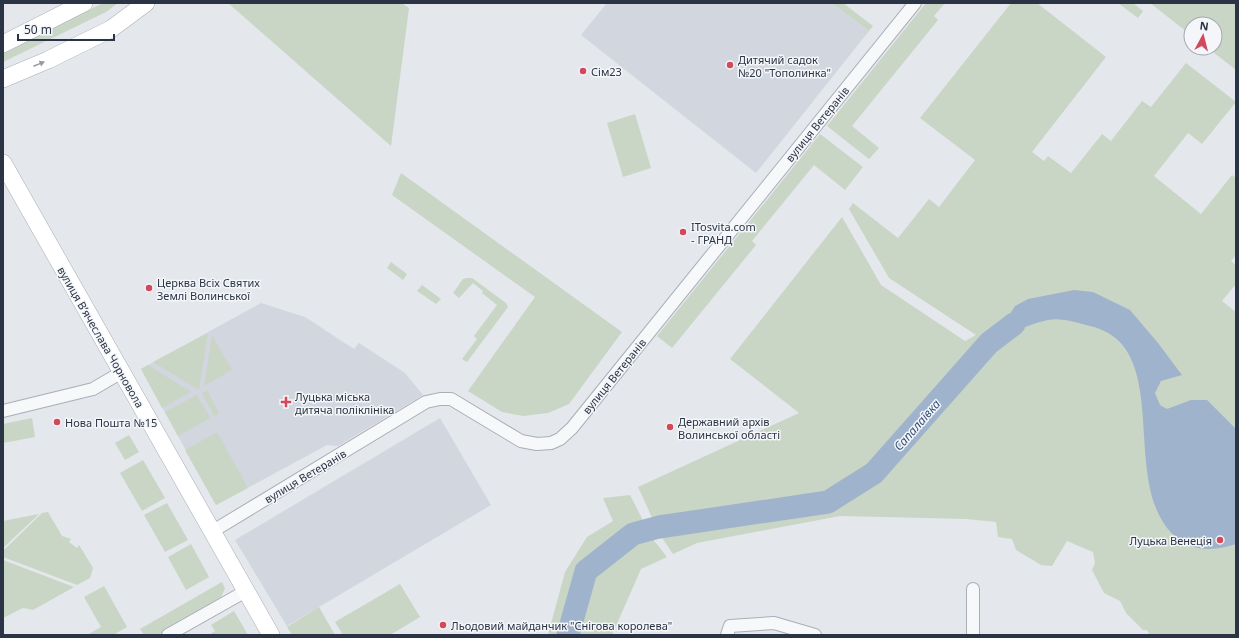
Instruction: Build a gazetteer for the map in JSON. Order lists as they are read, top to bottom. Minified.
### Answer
{"streets":{"street":["вулиця Ветеранів","вулиця Вʼячеслава Чорновола"]},"crossings":[["вулиця Ветеранів","вулиця Вʼячеслава Чорновола"]],"water":["Сапалаївка"],"places":{"other":["Дитячий садок №20 \"Тополинка\"","Сім23","ITosvita.com - ГРАНД","Церква Всіх Святих Землі Волинської","Нова Пошта №15","Державний архів Волинської області","Луцька Венеція","Льодовий майданчик \"Снігова королева\""],"health":["Луцька міська дитяча поліклініка"]},"scale_bar":"50 m","north":"top"}
